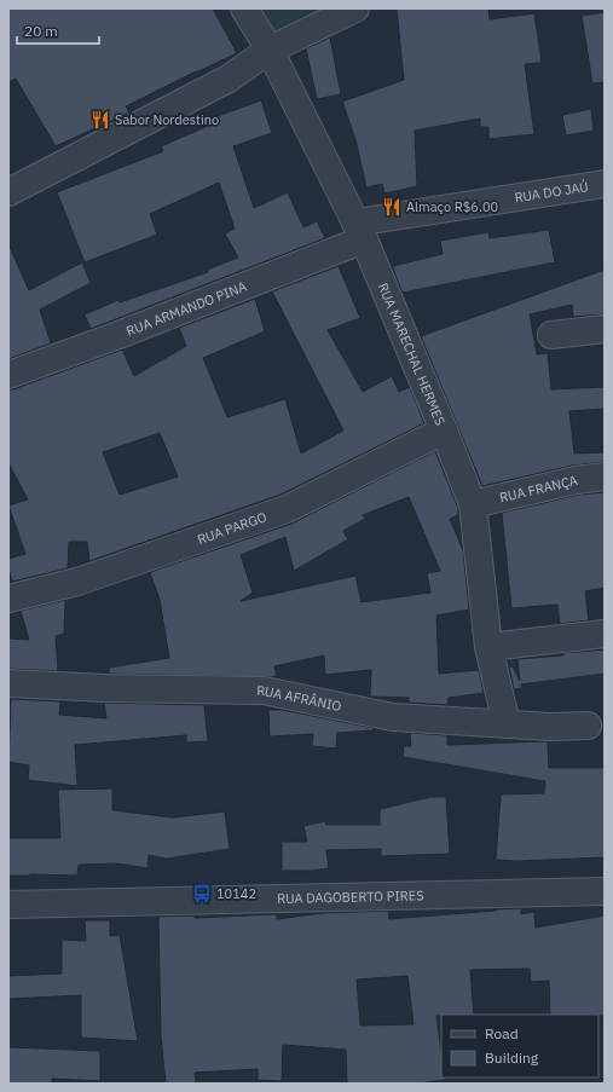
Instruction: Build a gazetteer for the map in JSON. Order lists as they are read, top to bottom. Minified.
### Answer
{"streets":{"street":["RUA DO JAÚ","RUA ARMANDO PINA","RUA MARECHAL HERMES","RUA FRANÇA","RUA PARGO","RUA AFRÂNIO","RUA DAGOBERTO PIRES"]},"crossings":[["RUA DO JAÚ","RUA ARMANDO PINA"],["RUA DO JAÚ","RUA MARECHAL HERMES"],["RUA ARMANDO PINA","RUA MARECHAL HERMES"],["RUA MARECHAL HERMES","RUA FRANÇA"],["RUA MARECHAL HERMES","RUA PARGO"],["RUA MARECHAL HERMES","RUA AFRÂNIO"]],"places":{"restaurant":["Sabor Nordestino","Almaço R$6.00"],"bus stop":["10142"]},"legend":["Road","Building"],"scale_bar":"20 m"}
